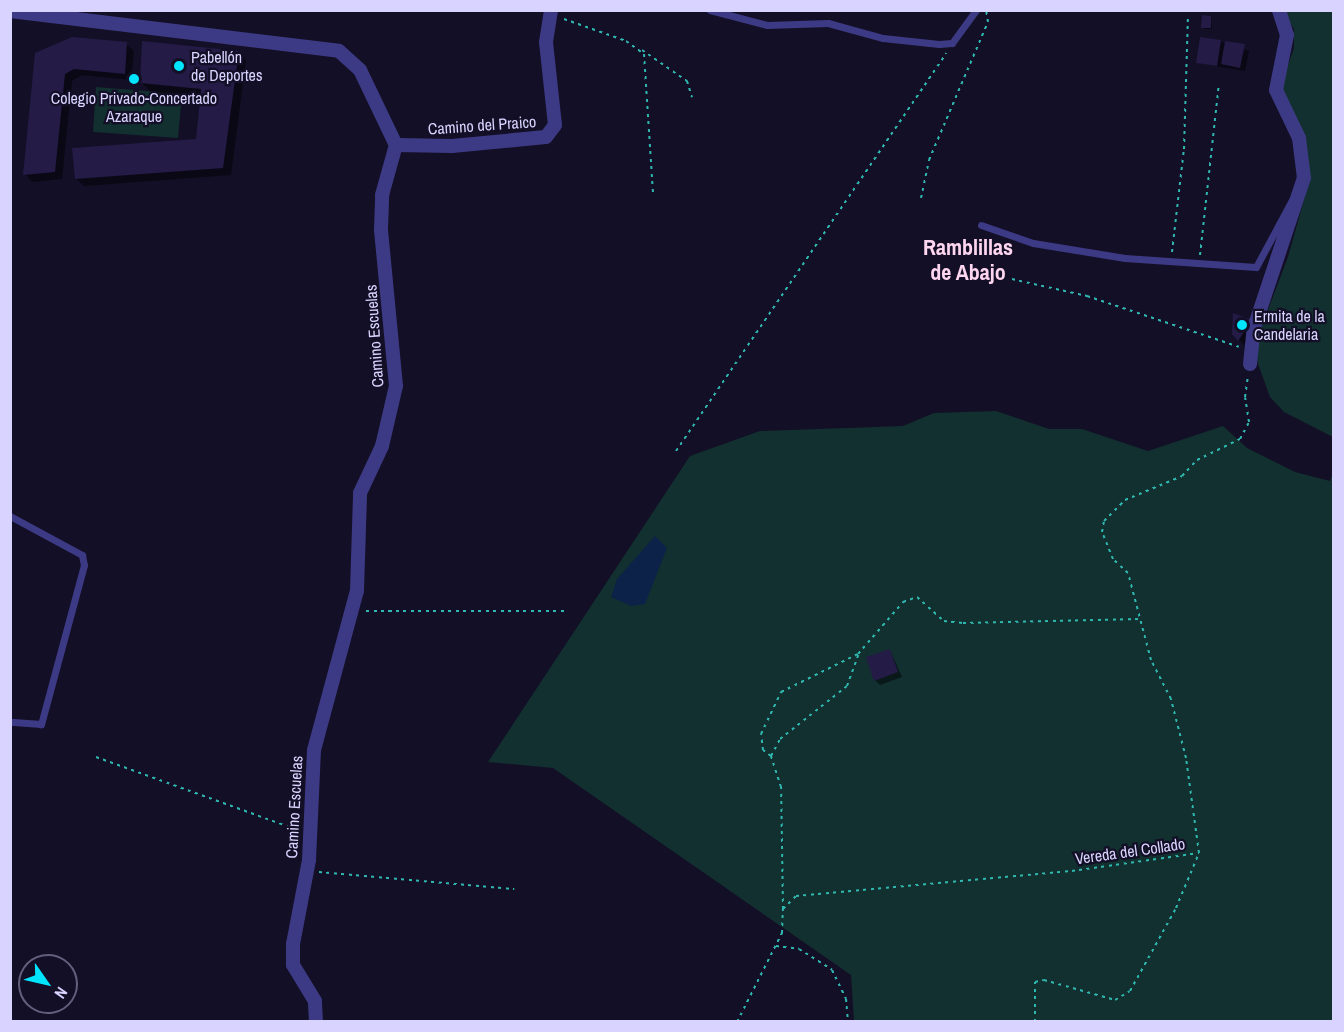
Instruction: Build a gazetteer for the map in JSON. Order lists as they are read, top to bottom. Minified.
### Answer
{"streets":{"street":["Camino del Praico","Camino Escuelas"],"path":["Vereda del Collado"]},"crossings":[["Camino del Praico","Camino Escuelas"]],"districts":["Ramblillas de Abajo"],"places":["Pabellón de Deportes","Colegio Privado-Concertado Azaraque","Ermita de la Candelaria"],"north":"bottom right"}
